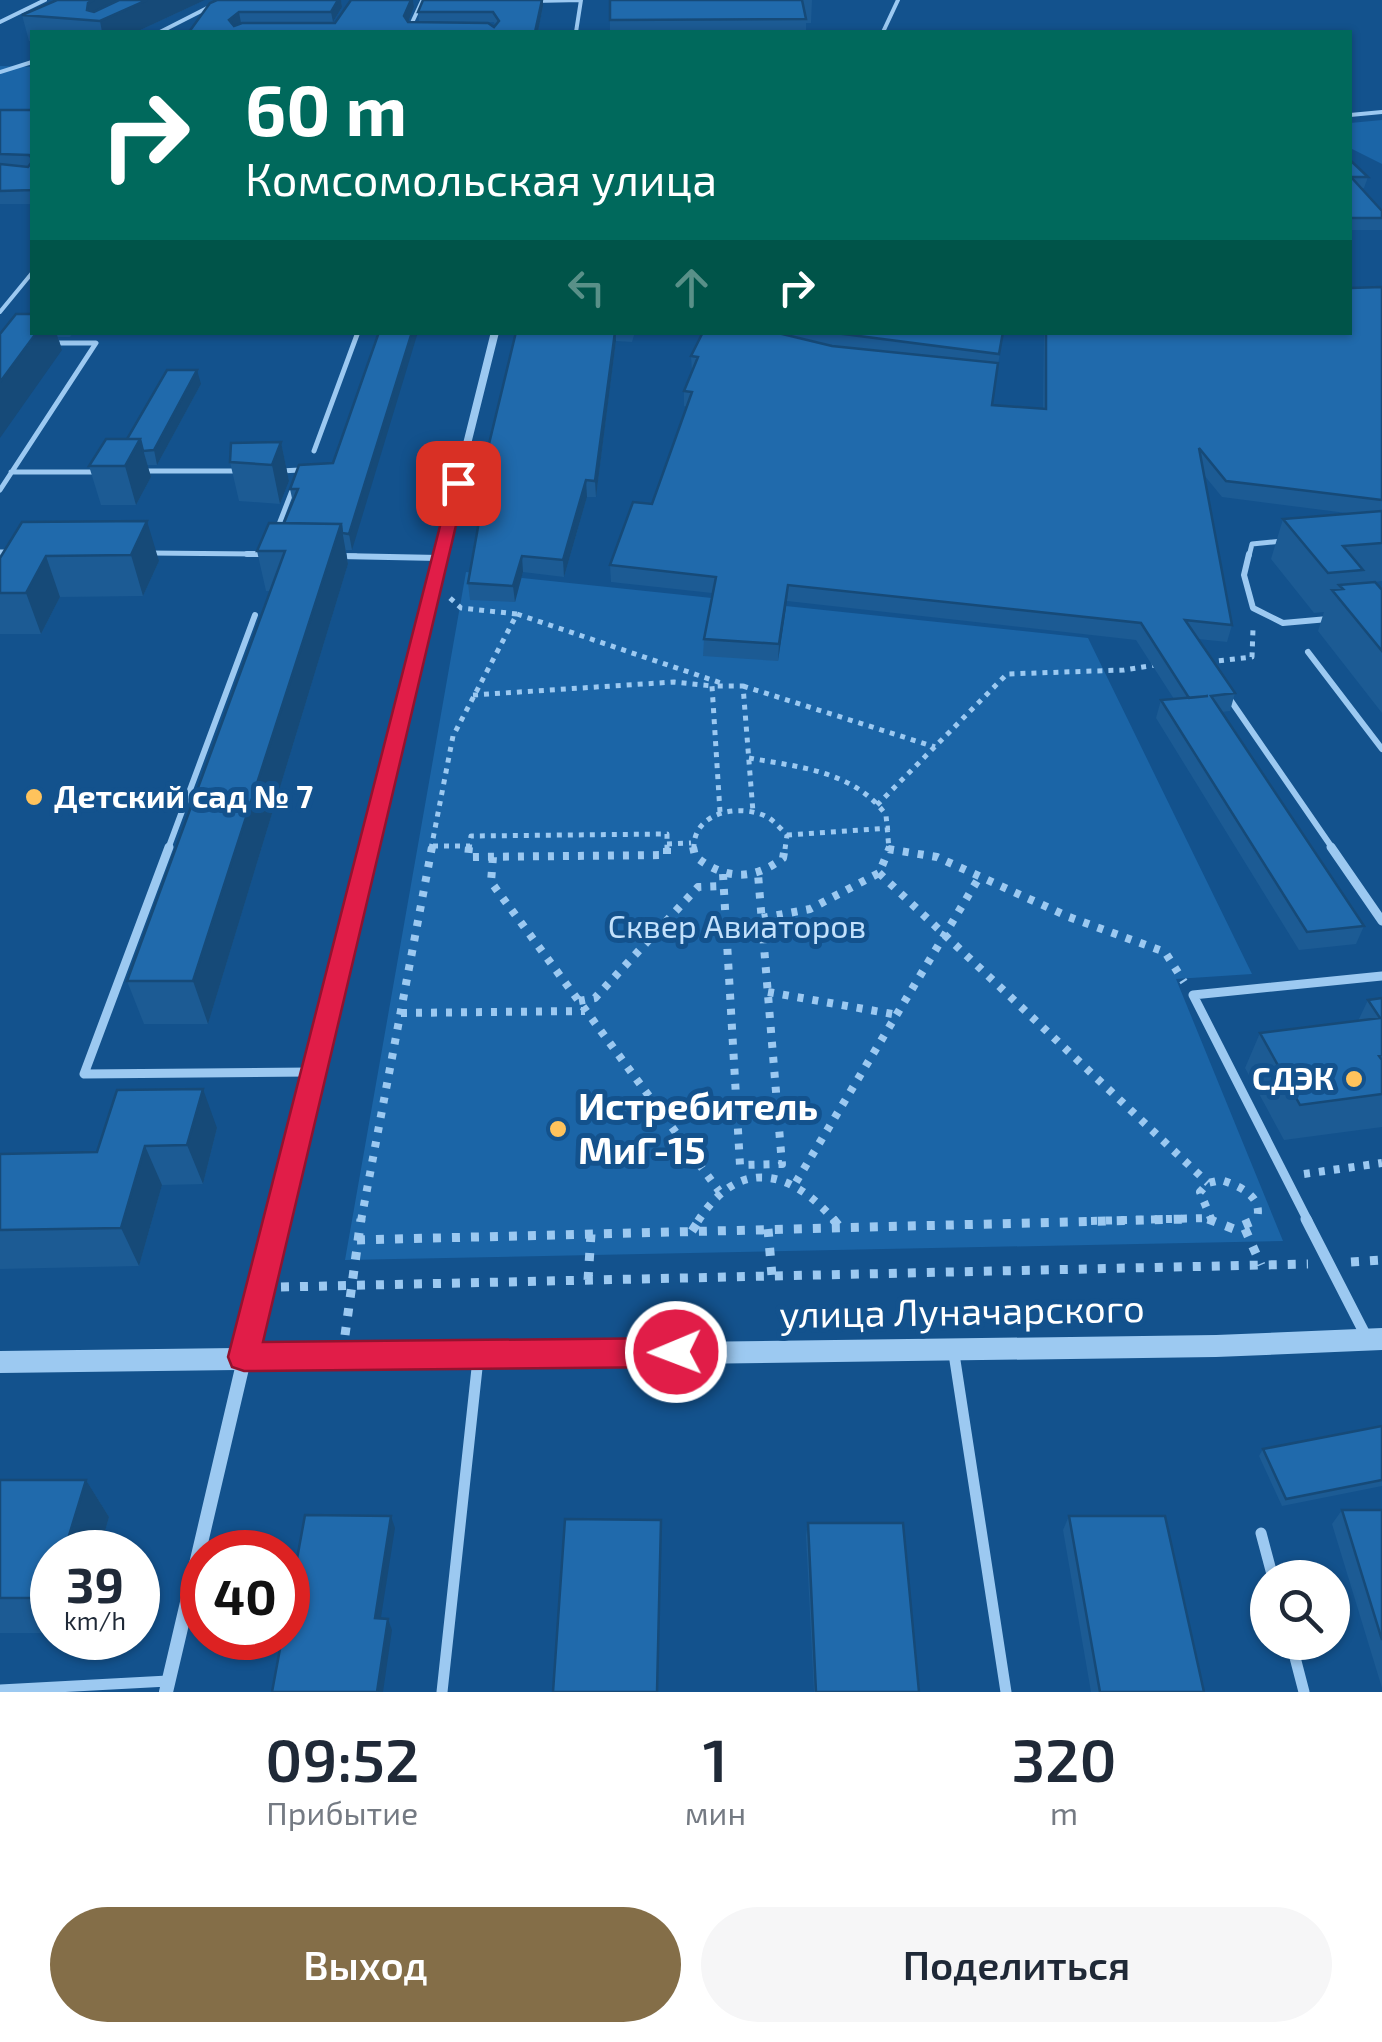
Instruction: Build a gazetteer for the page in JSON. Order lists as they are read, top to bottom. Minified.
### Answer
{"streets":{"street":["улица Луначарского"]},"parks":["Сквер Авиаторов"],"places":["Детский сад № 7","СДЭК","Истребитель МиГ-15"],"page":{"turn":["60 m","Комсомольская улица"],"speed":"39 km/h","limit":"40","eta":["09:52","Прибытие","1","мин","320","m"],"buttons":["Выход","Поделиться"]}}
